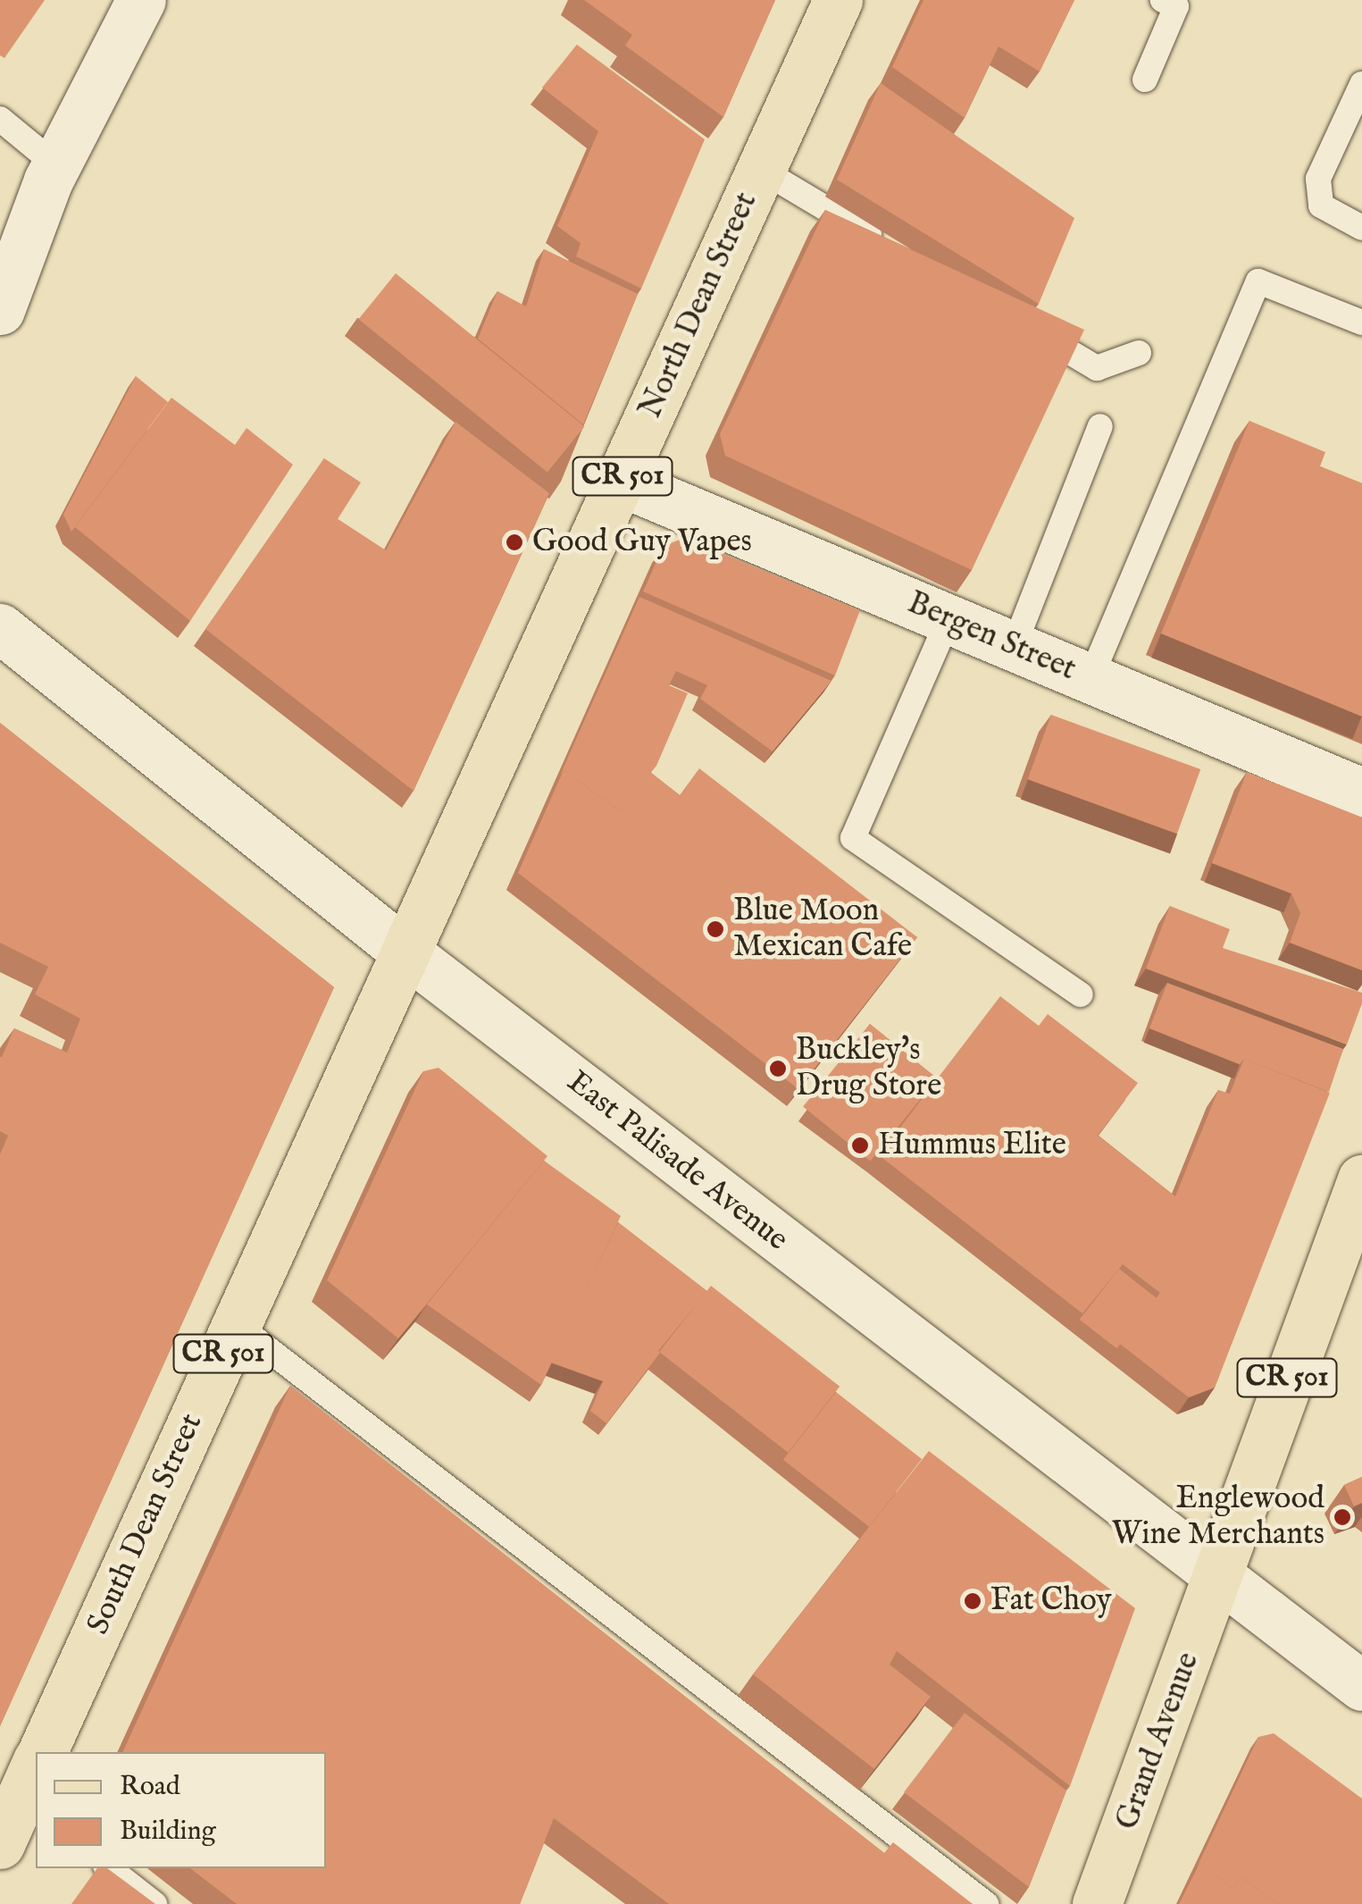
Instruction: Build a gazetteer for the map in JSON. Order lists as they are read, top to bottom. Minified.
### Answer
{"streets":{"main road":["North Dean Street","CR 501","Bergen Street","East Palisade Avenue","South Dean Street","Grand Avenue"]},"crossings":[["North Dean Street","Bergen Street"],["North Dean Street","East Palisade Avenue"],["North Dean Street","South Dean Street"],["CR 501","East Palisade Avenue"],["CR 501","Grand Avenue"],["East Palisade Avenue","South Dean Street"],["East Palisade Avenue","Grand Avenue"]],"places":["Good Guy Vapes","Blue Moon Mexican Cafe","Buckley's Drug Store","Hummus Elite","Englewood Wine Merchants","Fat Choy"],"legend":["Road","Building"]}
